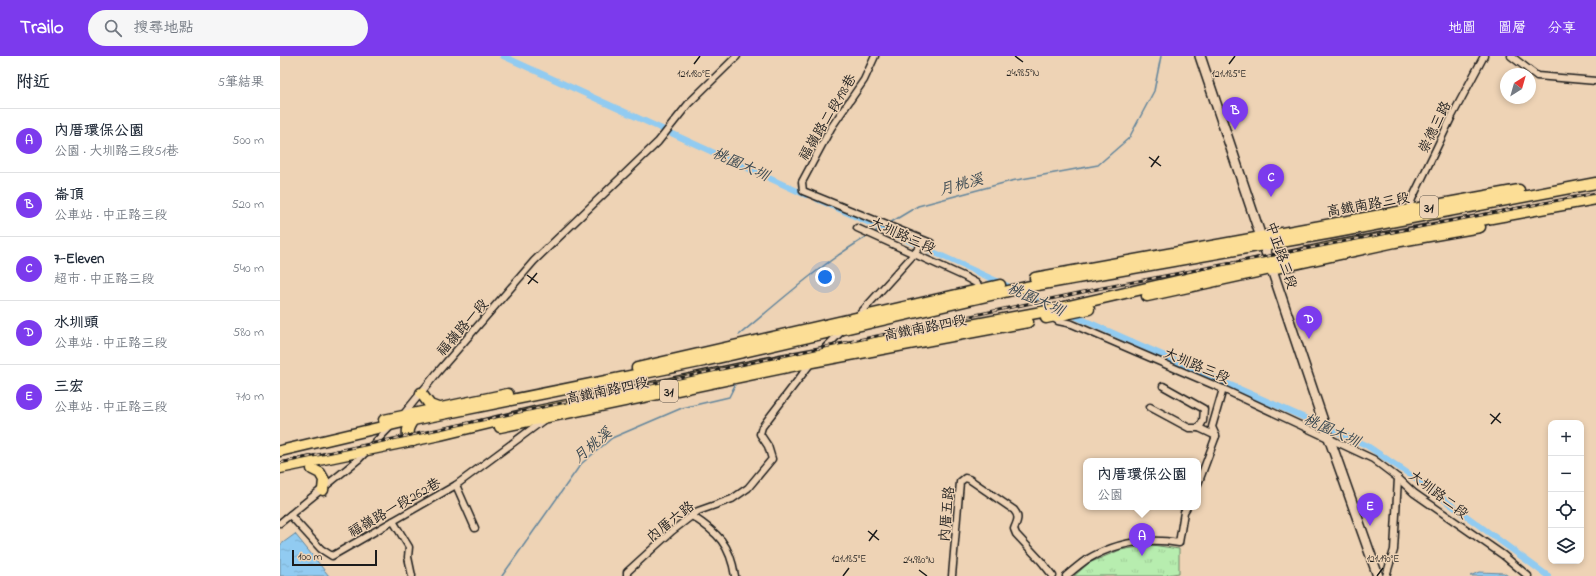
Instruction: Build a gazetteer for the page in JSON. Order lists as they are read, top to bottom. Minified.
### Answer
{"streets":{"main road":["高鐵南路三段","31","中正路三段","高鐵南路四段"],"street":["福嶺路二段198巷","崇德三路","大圳路三段","福嶺路一段","大圳路二段","福嶺路一段262巷","內厝五路","內厝六路"]},"crossings":[["福嶺路二段198巷","大圳路三段"],["崇德三路","高鐵南路三段"],["高鐵南路三段","中正路三段"],["高鐵南路三段","高鐵南路四段"],["31","大圳路三段"],["31","中正路三段"],["31","高鐵南路四段"],["大圳路三段","中正路三段"],["大圳路三段","高鐵南路四段"],["大圳路三段","大圳路二段"],["中正路三段","高鐵南路四段"],["中正路三段","大圳路二段"],["福嶺路一段","高鐵南路四段"],["福嶺路一段","福嶺路一段262巷"],["高鐵南路四段","福嶺路一段262巷"],["高鐵南路四段","內厝六路"]],"water":["桃園大圳","月桃溪"],"scale_bar":"100 m","north":"top right","page":{"header":"Trailo","search":"搜尋地點","nav":["地圖","圖層","分享"],"heading":["附近","5筆結果"],"pins":["B","C","D","E","A"],"list":[{"mark":"A","name":"內厝環保公園","note":"公園 · 大圳路三段51巷","value":"500 m"},{"mark":"B","name":"崙頂","note":"公車站 · 中正路三段","value":"520 m"},{"mark":"C","name":"7-Eleven","note":"超市 · 中正路三段","value":"540 m"},{"mark":"D","name":"水圳頭","note":"公車站 · 中正路三段","value":"580 m"},{"mark":"E","name":"三宏","note":"公車站 · 中正路三段","value":"710 m"}],"map_buttons":["+","−"],"popup":["內厝環保公園","公園"],"scale":"100 m"},"coordinates":["24.985°N","121.180°E","121.185°E","121.190°E","24.980°N"]}
